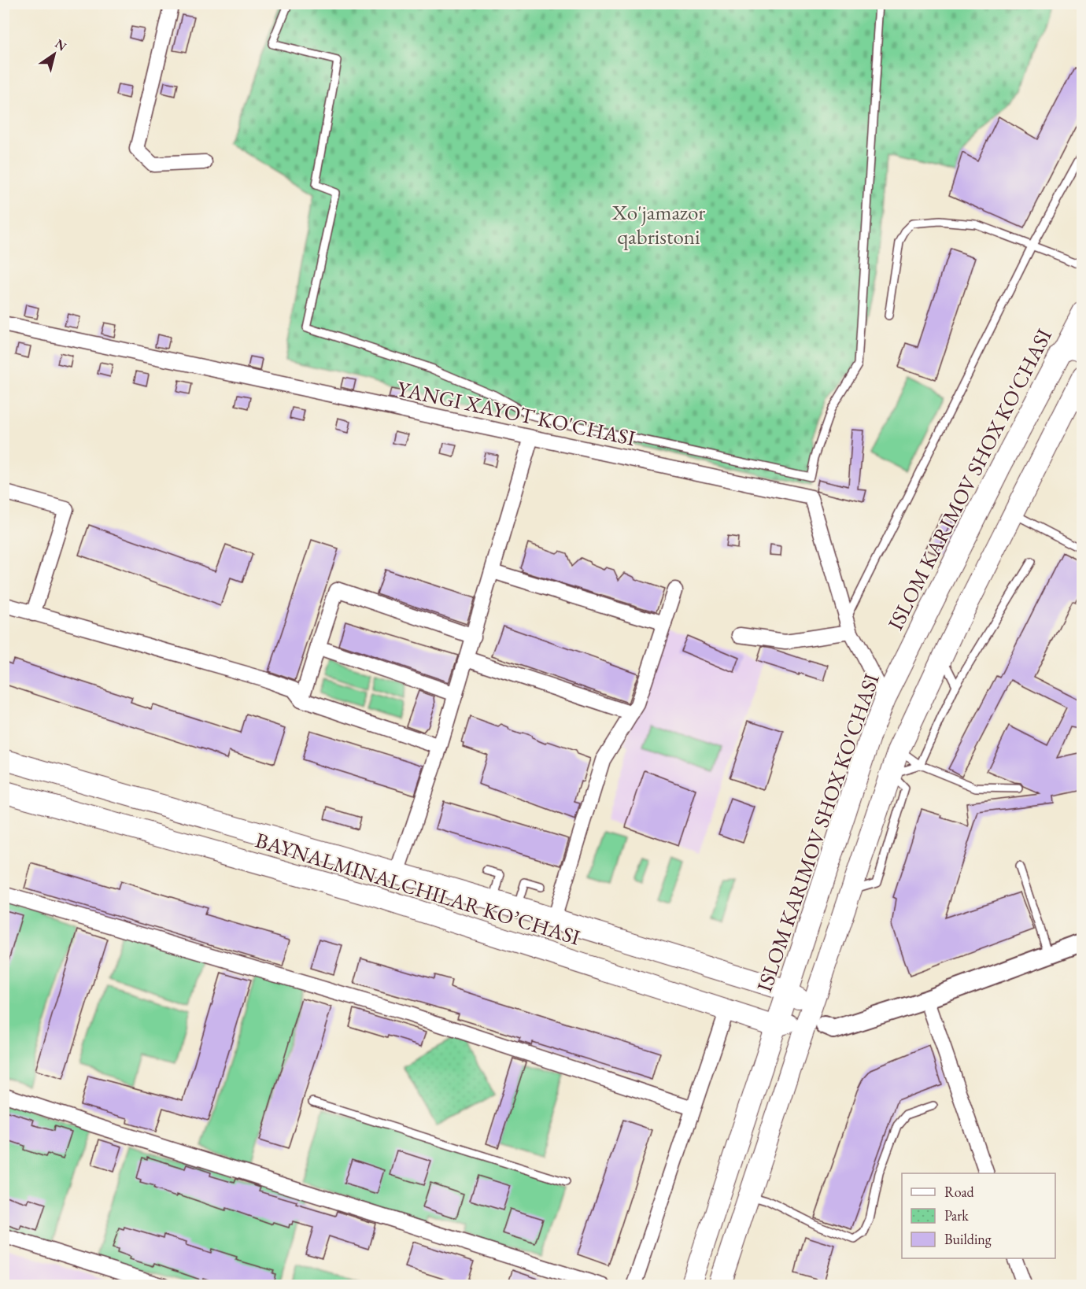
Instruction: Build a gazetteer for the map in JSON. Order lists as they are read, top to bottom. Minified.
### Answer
{"streets":{"main road":["ISLOM KARIMOV SHOX KO'CHASI","BAYNALMINALCHILAR KO’CHASI"],"street":["YANGI XAYOT KO'CHASI"]},"crossings":[["YANGI XAYOT KO'CHASI","ISLOM KARIMOV SHOX KO'CHASI"],["ISLOM KARIMOV SHOX KO'CHASI","BAYNALMINALCHILAR KO’CHASI"]],"parks":["Xo'jamazor qabristoni"],"legend":["Road","Park","Building"],"north":"top right"}
